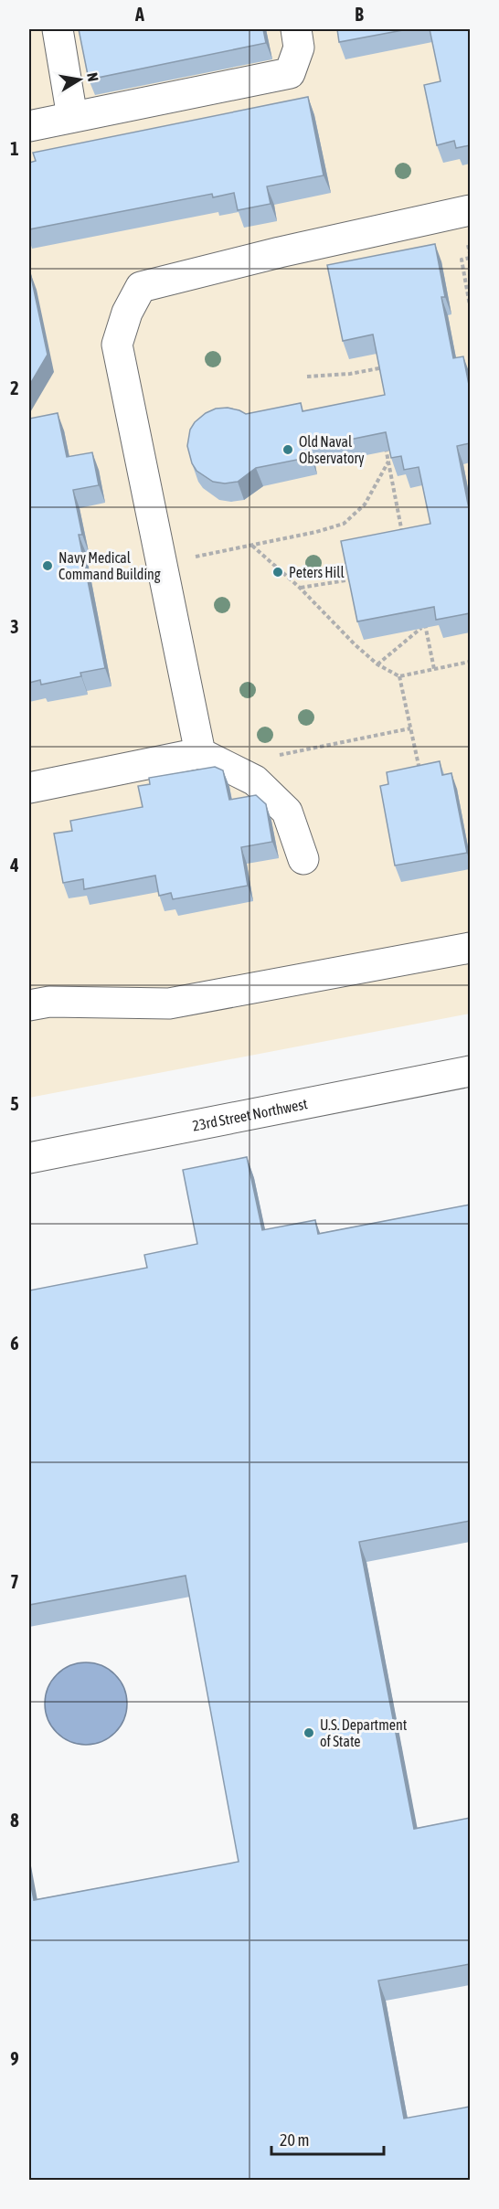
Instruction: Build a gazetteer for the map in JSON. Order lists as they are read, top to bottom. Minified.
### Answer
{"streets":{"main road":["23rd Street Northwest"]},"places":["Old Naval Observatory","Navy Medical Command Building","Peters Hill","U.S. Department of State"],"scale_bar":"20 m","north":"right","grid":{"columns":["A","B"],"rows":["1","2","3","4","5","6","7","8","9"]}}
